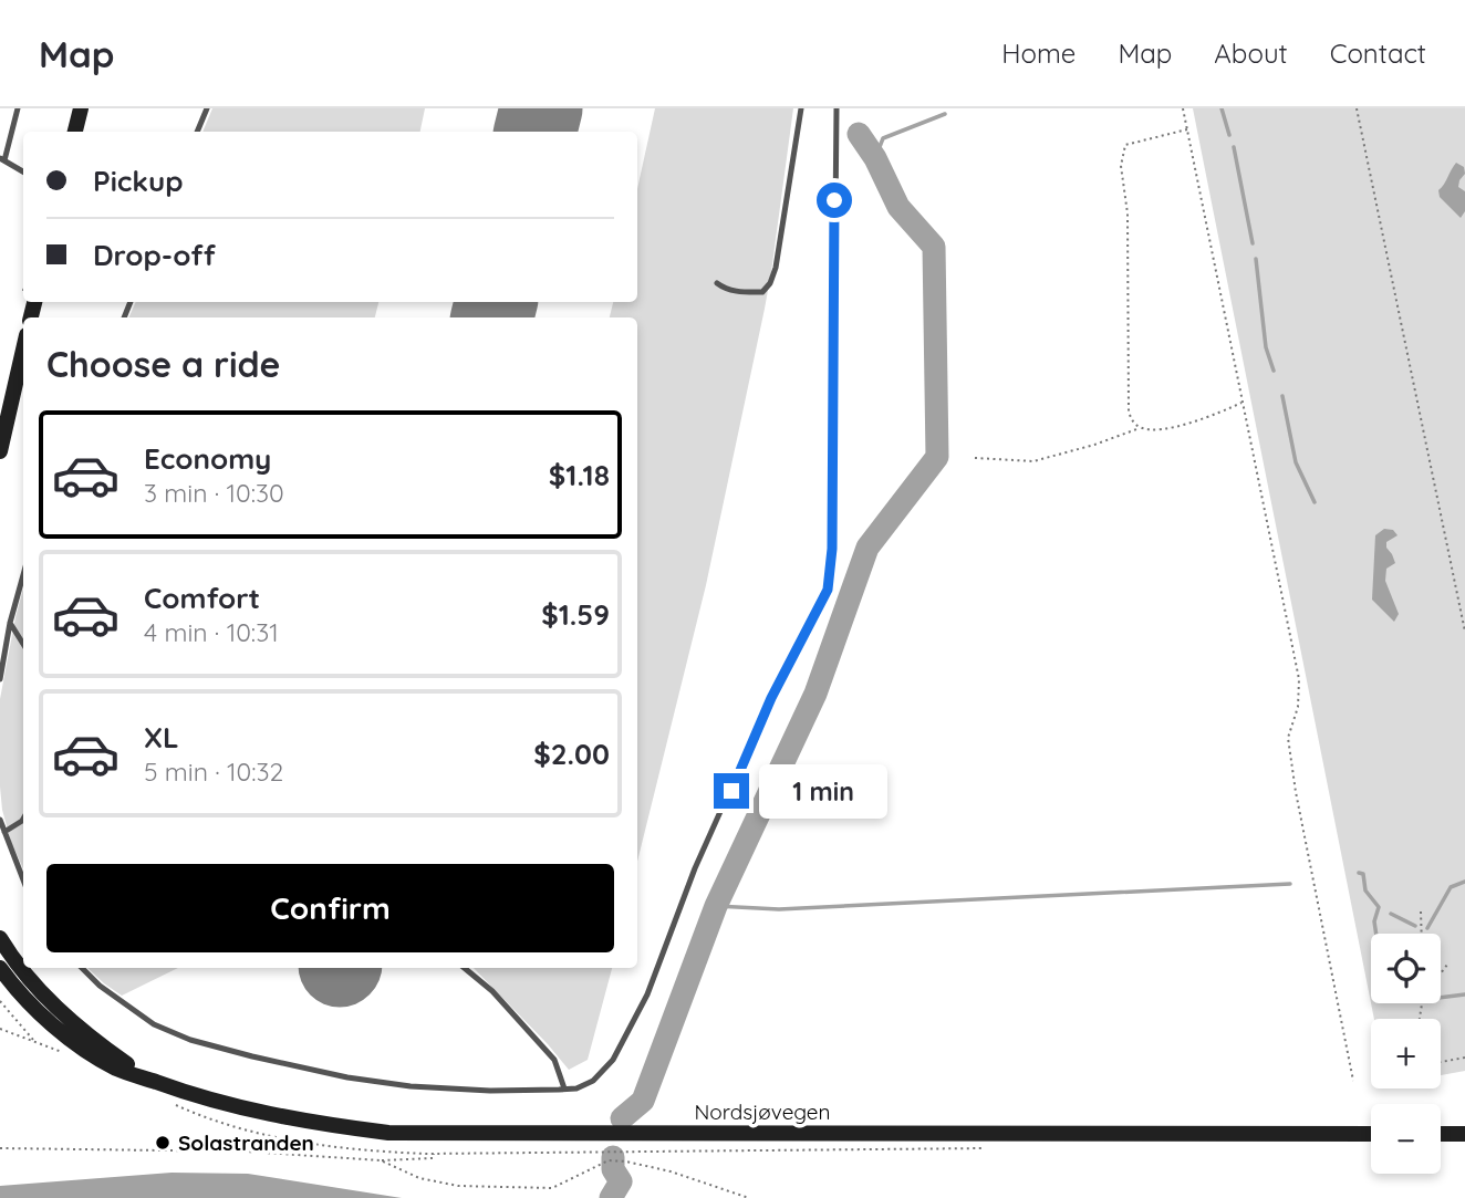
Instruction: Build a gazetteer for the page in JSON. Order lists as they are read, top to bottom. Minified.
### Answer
{"streets":{"main road":["Nordsjøvegen"]},"places":["Solastranden"],"page":{"header":"Map","nav":["Home","Map","About","Contact"],"banner":["Pickup","Drop-off"],"heading":"Choose a ride","list":[{"name":"Economy","note":"3 min · 10:30","value":"$1.18"},{"name":"Comfort","note":"4 min · 10:31","value":"$1.59"},{"name":"XL","note":"5 min · 10:32","value":"$2.00"}],"bubble":"1 min","buttons":"Confirm","map_buttons":["+","−"]}}
